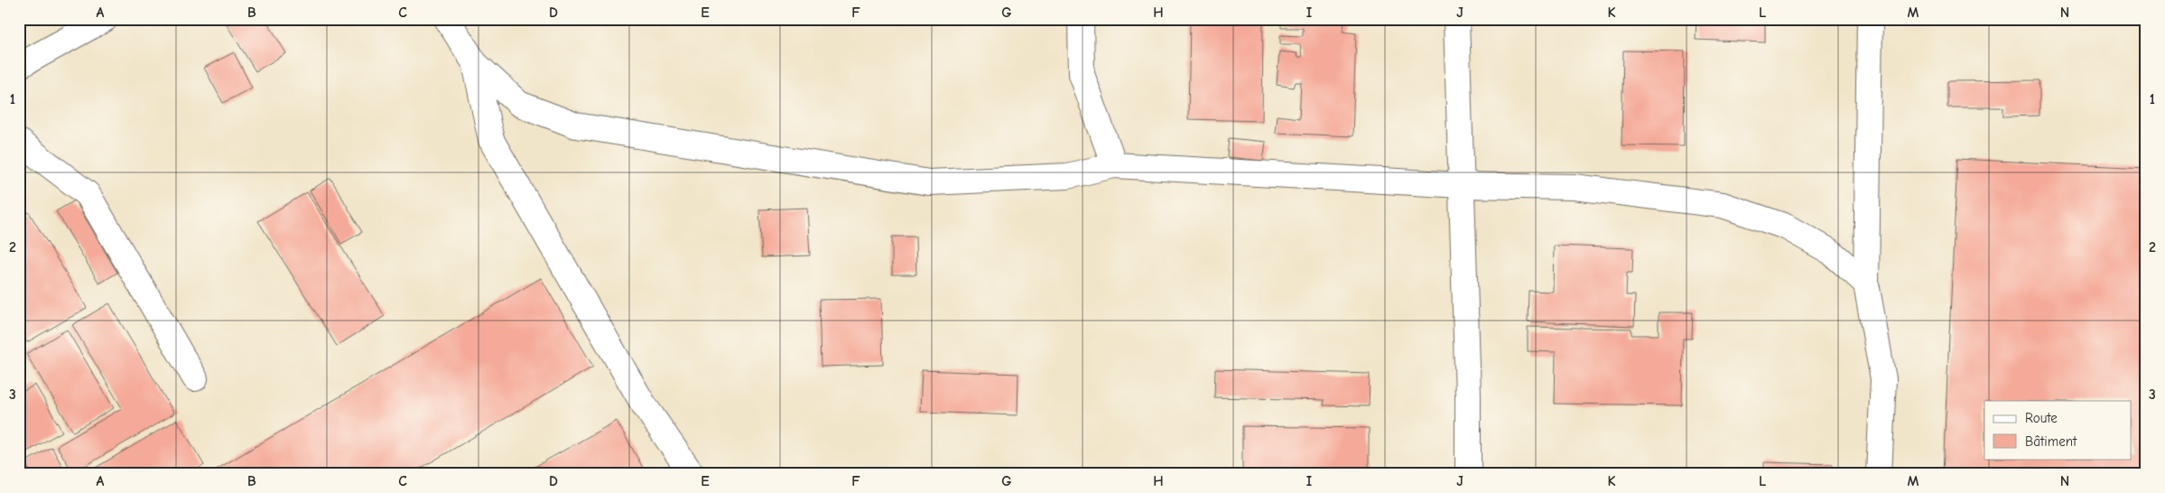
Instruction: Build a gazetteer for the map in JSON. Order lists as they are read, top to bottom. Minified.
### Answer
{"legend":["Route","Bâtiment"],"grid":{"columns":["A","B","C","D","E","F","G","H","I","J","K","L","M","N"],"rows":["1","2","3"]}}
